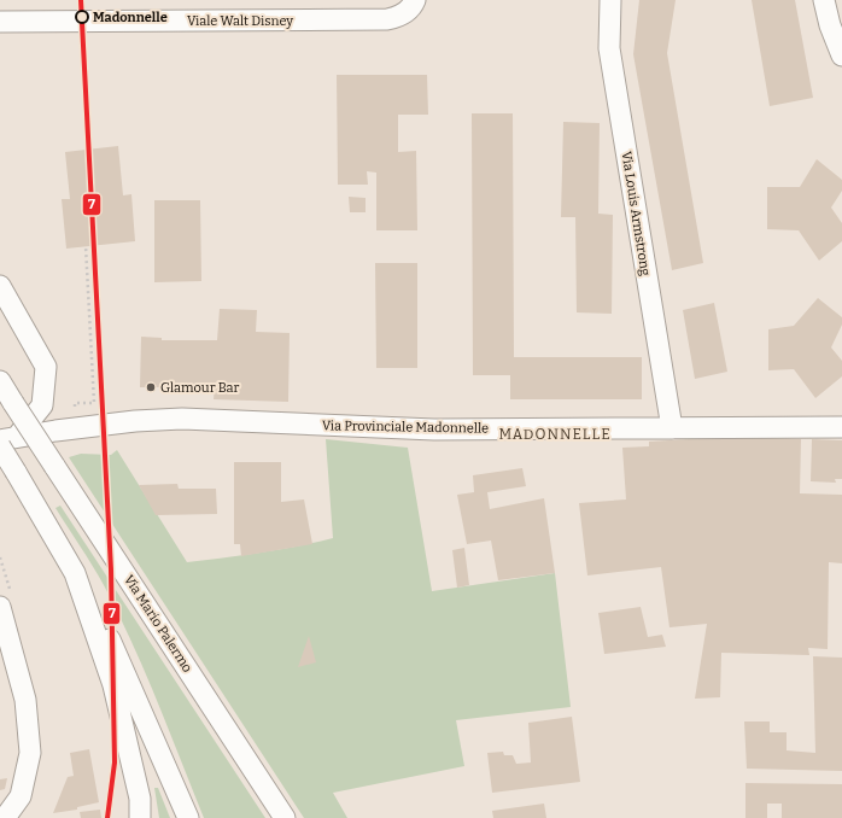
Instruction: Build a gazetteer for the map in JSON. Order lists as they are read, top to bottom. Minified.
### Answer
{"streets":{"street":["Viale Walt Disney","Via Louis Armstrong","Via Provinciale Madonnelle","Via Mario Palermo"]},"crossings":[["Via Louis Armstrong","Via Provinciale Madonnelle"]],"districts":["MADONNELLE"],"places":["Madonnelle","Glamour Bar"],"lines":["transit line 7"]}
